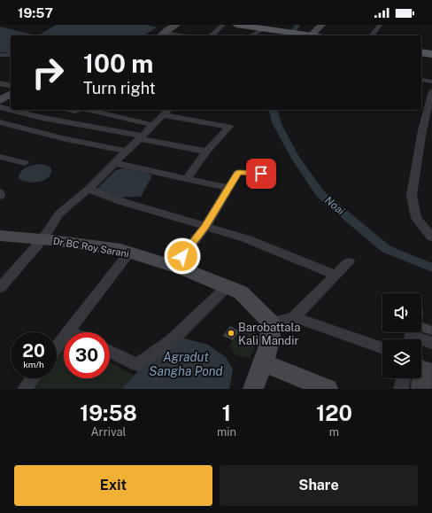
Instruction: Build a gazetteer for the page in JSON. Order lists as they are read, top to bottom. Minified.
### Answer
{"streets":{"street":["Dr BC Roy Sarani"]},"water":["Noai","Agradut Sangha Pond"],"places":["Barobattala Kali Mandir"],"page":{"status":"19:57","turn":["100 m","Turn right"],"speed":"20 km/h","limit":"30","eta":["19:58","Arrival","1","min","120","m"],"buttons":["Exit","Share"]}}
